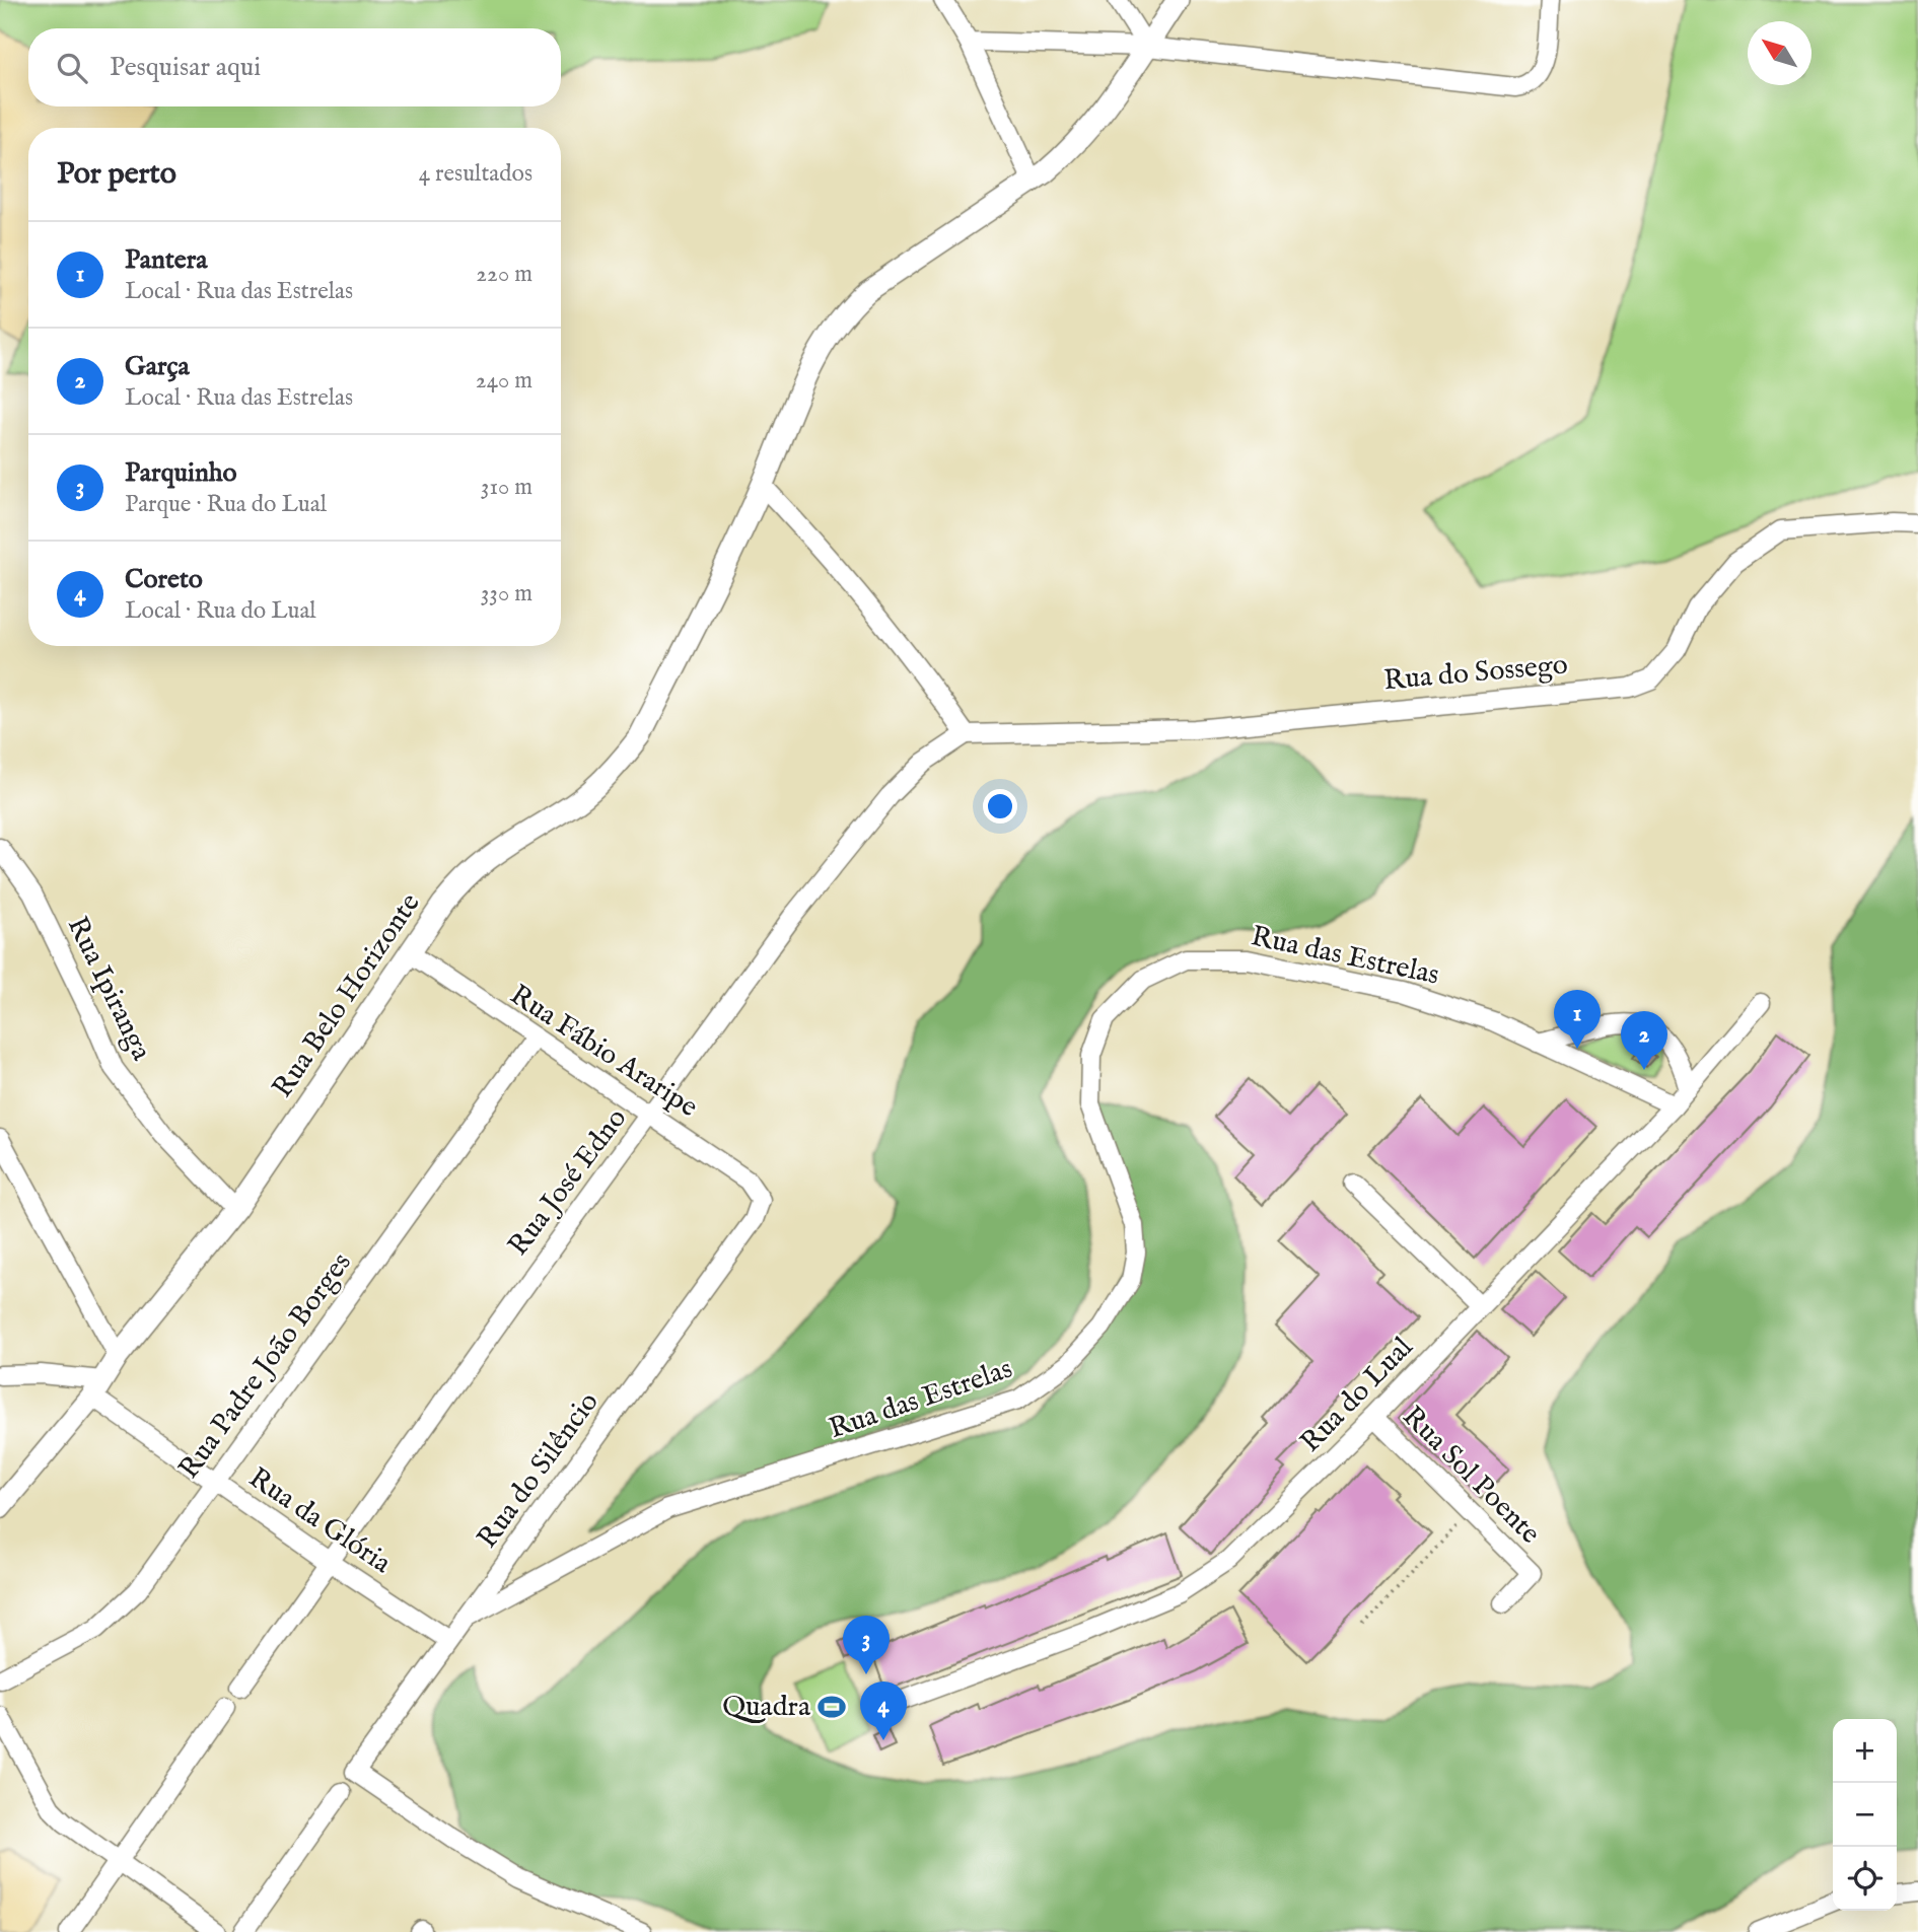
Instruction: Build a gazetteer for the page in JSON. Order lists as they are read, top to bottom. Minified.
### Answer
{"streets":{"street":["Rua do Sossego","Rua das Estrelas","Rua Ipiranga","Rua Belo Horizonte","Rua Fábio Araripe","Rua José Edno","Rua Padre João Borges","Rua do Lual","Rua do Silêncio","Rua Sol Poente","Rua da Glória"]},"crossings":[["Rua do Sossego","Rua José Edno"],["Rua das Estrelas","Rua do Lual"],["Rua das Estrelas","Rua do Silêncio"],["Rua Ipiranga","Rua Belo Horizonte"],["Rua Belo Horizonte","Rua Fábio Araripe"],["Rua Belo Horizonte","Rua da Glória"],["Rua Fábio Araripe","Rua José Edno"],["Rua Fábio Araripe","Rua Padre João Borges"],["Rua Fábio Araripe","Rua do Silêncio"],["Rua José Edno","Rua da Glória"],["Rua Padre João Borges","Rua da Glória"],["Rua do Lual","Rua Sol Poente"],["Rua do Silêncio","Rua da Glória"]],"places":{"sports":["Quadra"]},"north":"top left","page":{"search":"Pesquisar aqui","heading":["Por perto","4 resultados"],"list":[{"mark":"1","name":"Pantera","note":"Local · Rua das Estrelas","value":"220 m"},{"mark":"2","name":"Garça","note":"Local · Rua das Estrelas","value":"240 m"},{"mark":"3","name":"Parquinho","note":"Parque · Rua do Lual","value":"310 m"},{"mark":"4","name":"Coreto","note":"Local · Rua do Lual","value":"330 m"}],"pins":["1","2","3","4"],"map_buttons":["+","−"]}}
